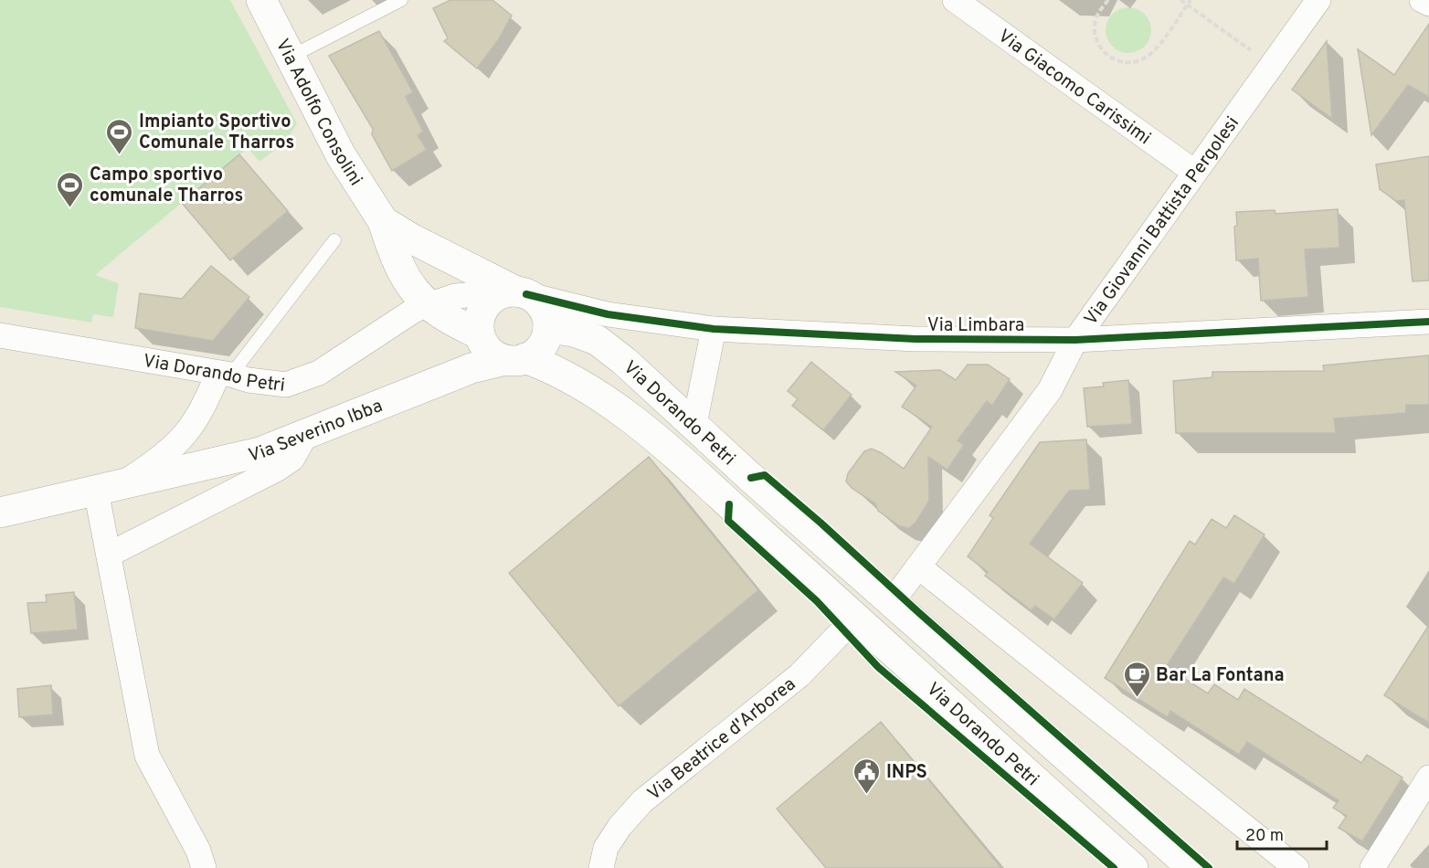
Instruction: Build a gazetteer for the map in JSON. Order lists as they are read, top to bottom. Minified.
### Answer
{"streets":{"street":["Via Giacomo Carissimi","Via Adolfo Consolini","Via Giovanni Battista Pergolesi","Via Limbara","Via Dorando Petri","Via Severino Ibba","Via Beatrice d'Arborea"]},"crossings":[["Via Giacomo Carissimi","Via Giovanni Battista Pergolesi"],["Via Adolfo Consolini","Via Limbara"],["Via Adolfo Consolini","Via Dorando Petri"],["Via Adolfo Consolini","Via Severino Ibba"],["Via Giovanni Battista Pergolesi","Via Limbara"],["Via Giovanni Battista Pergolesi","Via Dorando Petri"],["Via Limbara","Via Dorando Petri"],["Via Limbara","Via Severino Ibba"],["Via Dorando Petri","Via Severino Ibba"],["Via Dorando Petri","Via Beatrice d'Arborea"]],"places":{"sports":["Impianto Sportivo Comunale Tharros","Campo sportivo comunale Tharros"],"cafe":["Bar La Fontana"],"public building":["INPS"]},"scale_bar":"20 m"}
